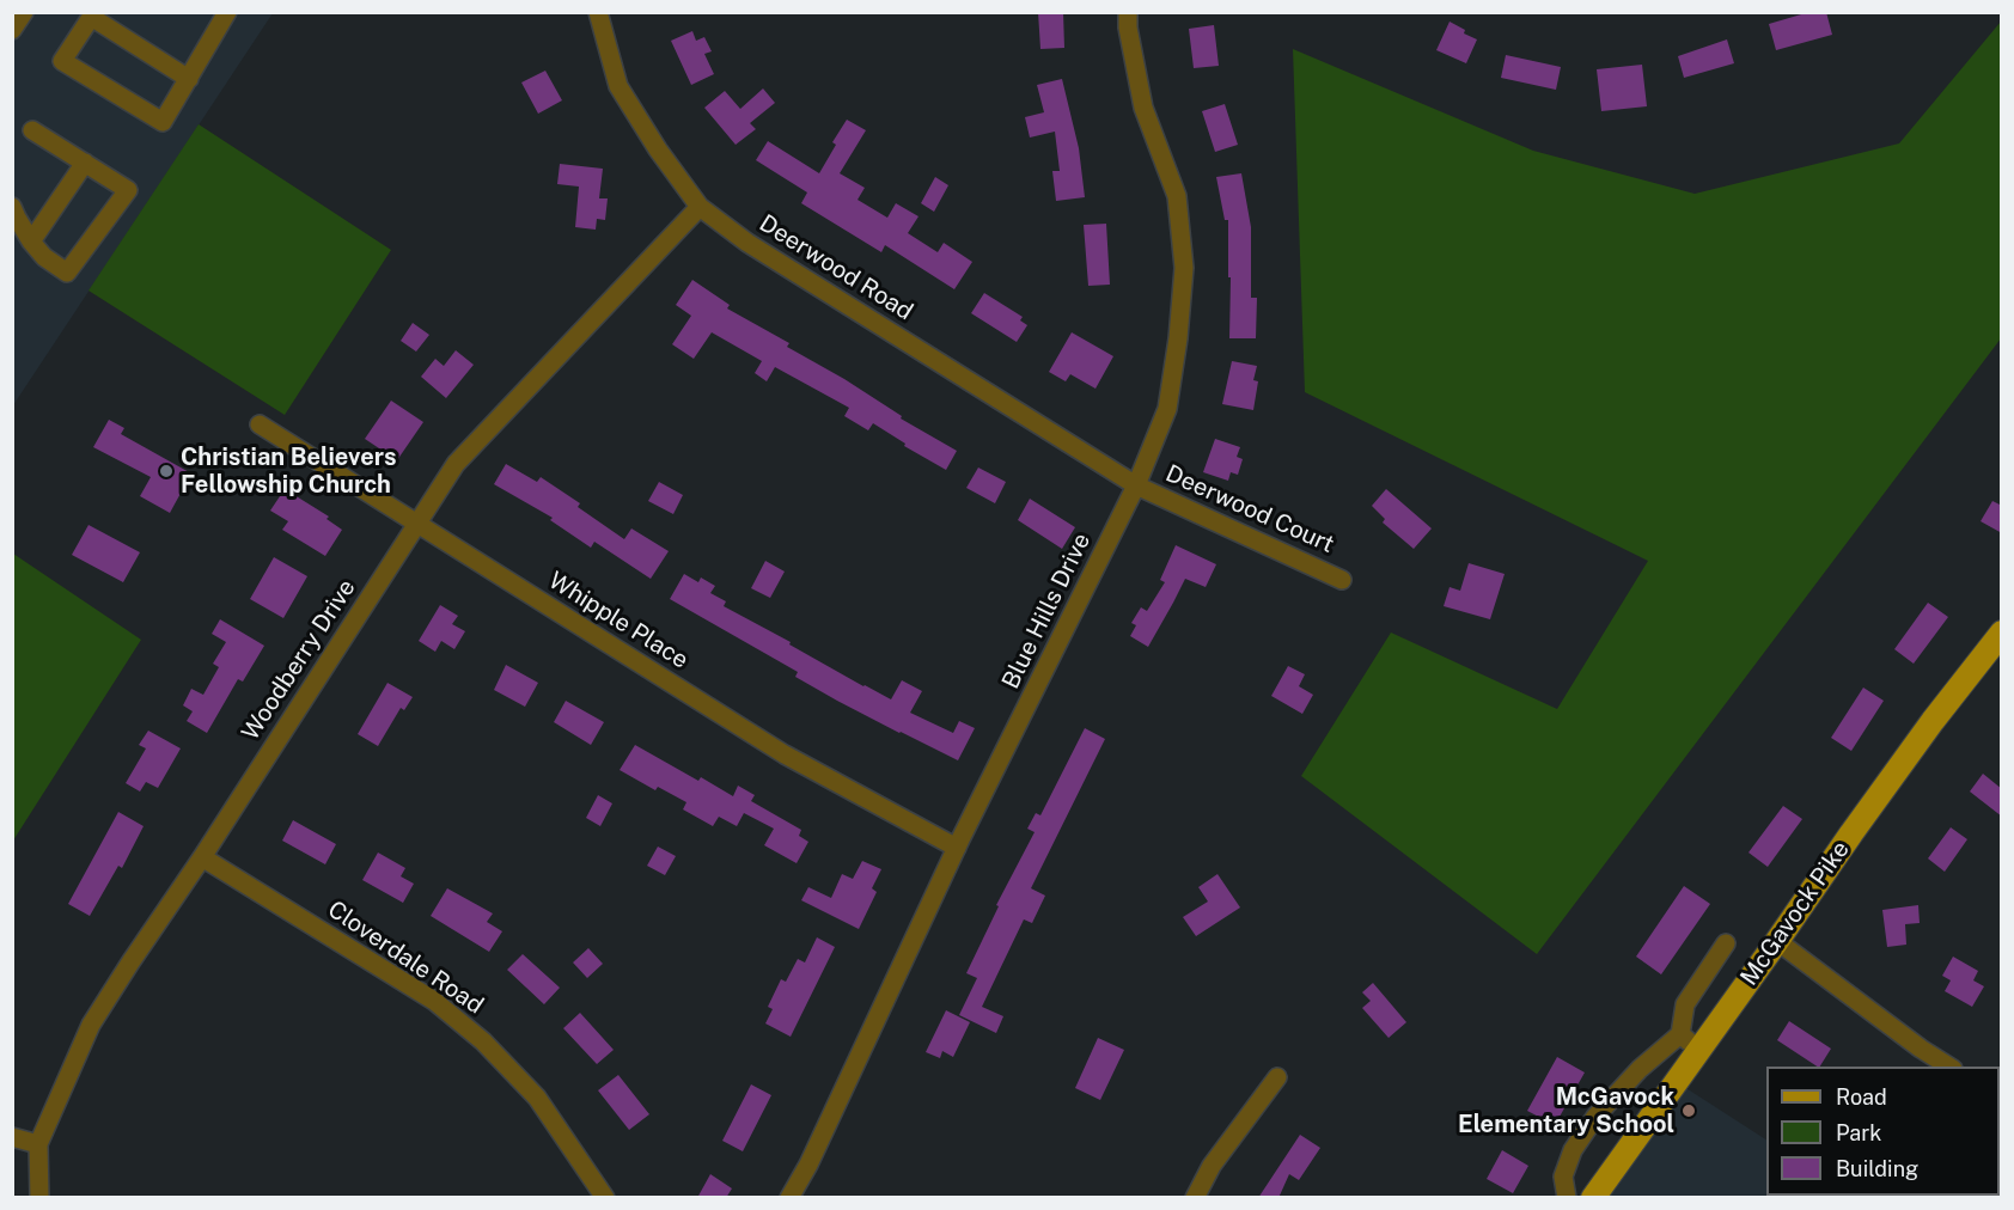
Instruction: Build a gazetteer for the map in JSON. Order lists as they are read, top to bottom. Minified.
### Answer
{"streets":{"main road":["McGavock Pike"],"street":["Deerwood Road","Deerwood Court","Blue Hills Drive","Whipple Place","Woodberry Drive","Cloverdale Road"]},"crossings":[["Deerwood Road","Deerwood Court"],["Deerwood Road","Blue Hills Drive"],["Deerwood Road","Woodberry Drive"],["Deerwood Court","Blue Hills Drive"],["Blue Hills Drive","Whipple Place"],["Whipple Place","Woodberry Drive"],["Woodberry Drive","Cloverdale Road"]],"places":["Christian Believers Fellowship Church","McGavock Elementary School"],"legend":["Road","Park","Building"]}
